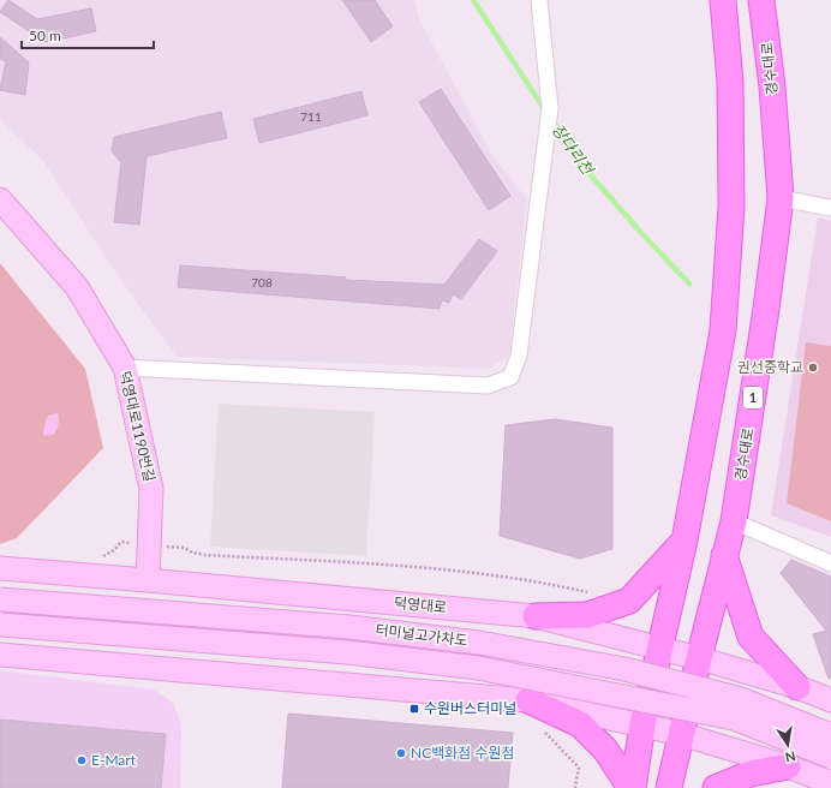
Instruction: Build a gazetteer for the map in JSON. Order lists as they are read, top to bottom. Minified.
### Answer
{"streets":{"main road":["경수대로","1","덕영대로1190번길","덕영대로","터미널고가차도"]},"crossings":[["경수대로","덕영대로"],["덕영대로1190번길","덕영대로"]],"water":["장다리천"],"places":{"other":["권선중학교","NC백화점 수원점","E-Mart"],"transit":["수원버스터미널"]},"house_numbers":["711","708"],"scale_bar":"50 m","north":"bottom"}
